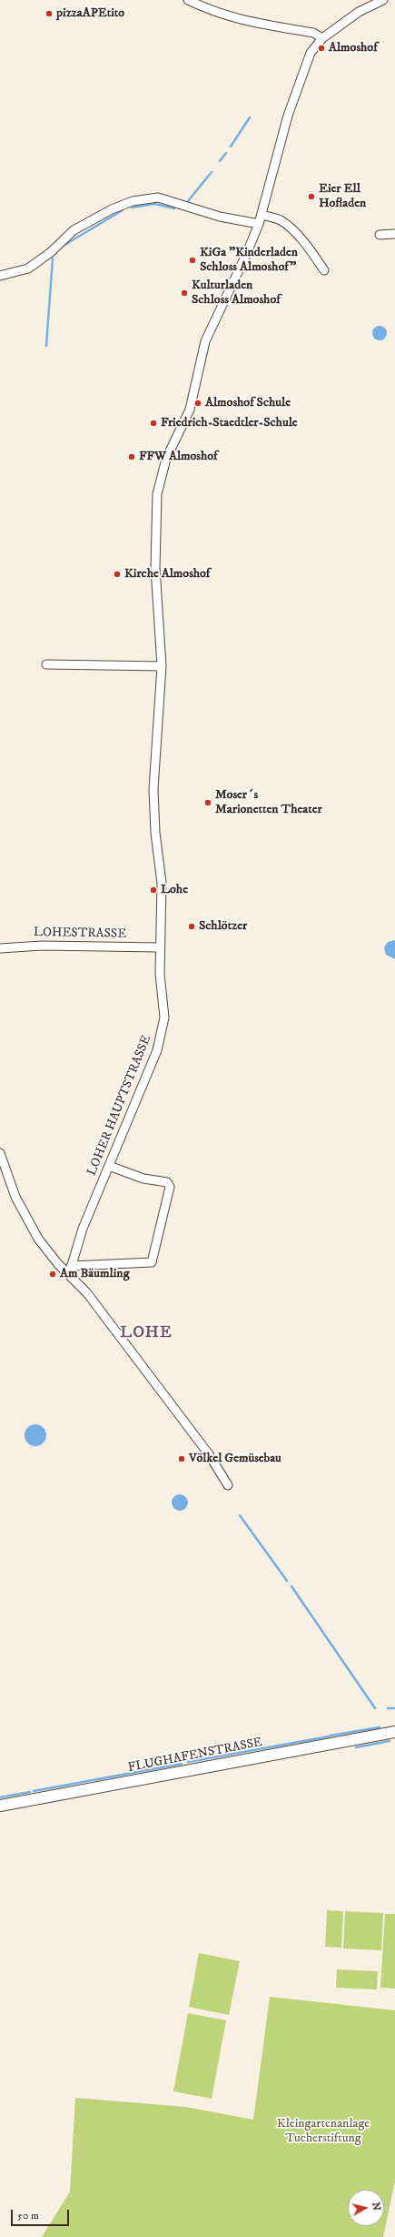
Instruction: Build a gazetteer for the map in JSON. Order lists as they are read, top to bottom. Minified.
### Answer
{"streets":{"main road":["FLUGHAFENSTRASSE"],"street":["LOHESTRASSE","LOHER HAUPTSTRASSE"]},"crossings":[["LOHESTRASSE","LOHER HAUPTSTRASSE"]],"districts":["LOHE"],"parks":["Kleingartenanlage Tucherstiftung"],"places":["pizzaAPEtito","Almoshof","Eier Ell Hofladen","KiGa \"Kinderladen Schloss Almoshof\"","Kulturladen Schloss Almoshof","Almoshof Schule","Friedrich-Staedtler-Schule","FFW Almoshof","Kirche Almoshof","Moser´s Marionetten Theater","Lohe","Schlötzer","Am Bäumling","Völkel Gemüsebau"],"scale_bar":"50 m","north":"right"}
